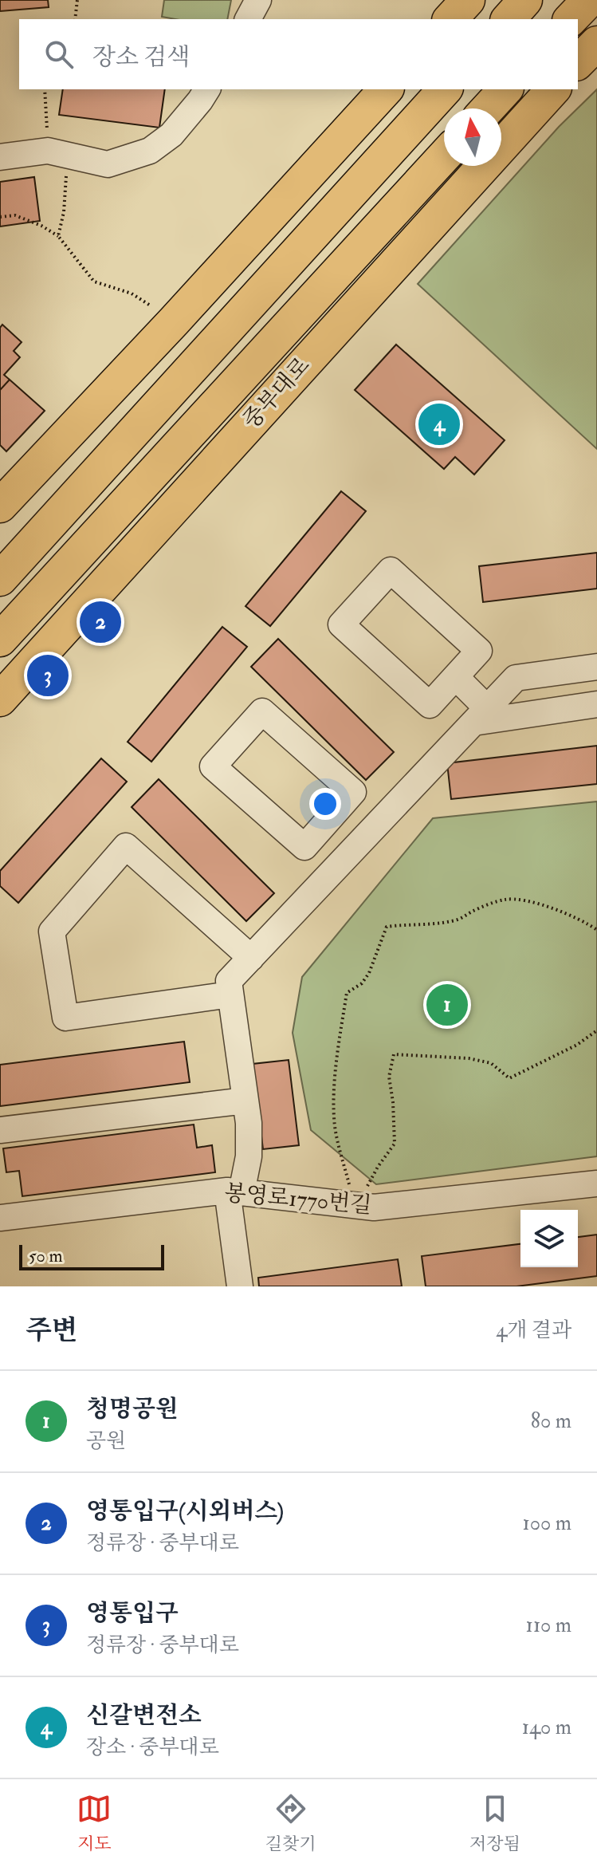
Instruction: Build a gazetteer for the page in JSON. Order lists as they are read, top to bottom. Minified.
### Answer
{"streets":{"main road":["중부대로"],"street":["봉영로1770번길"]},"scale_bar":"50 m","north":"top","page":{"search":"장소 검색","pins":["4","2","3","1"],"scale":"50 m","heading":["주변","4개 결과"],"list":[{"mark":"1","name":"청명공원","note":"공원","value":"80 m"},{"mark":"2","name":"영통입구(시외버스)","note":"정류장 · 중부대로","value":"100 m"},{"mark":"3","name":"영통입구","note":"정류장 · 중부대로","value":"110 m"},{"mark":"4","name":"신갈변전소","note":"장소 · 중부대로","value":"140 m"}],"nav":["지도","길찾기","저장됨"]}}
